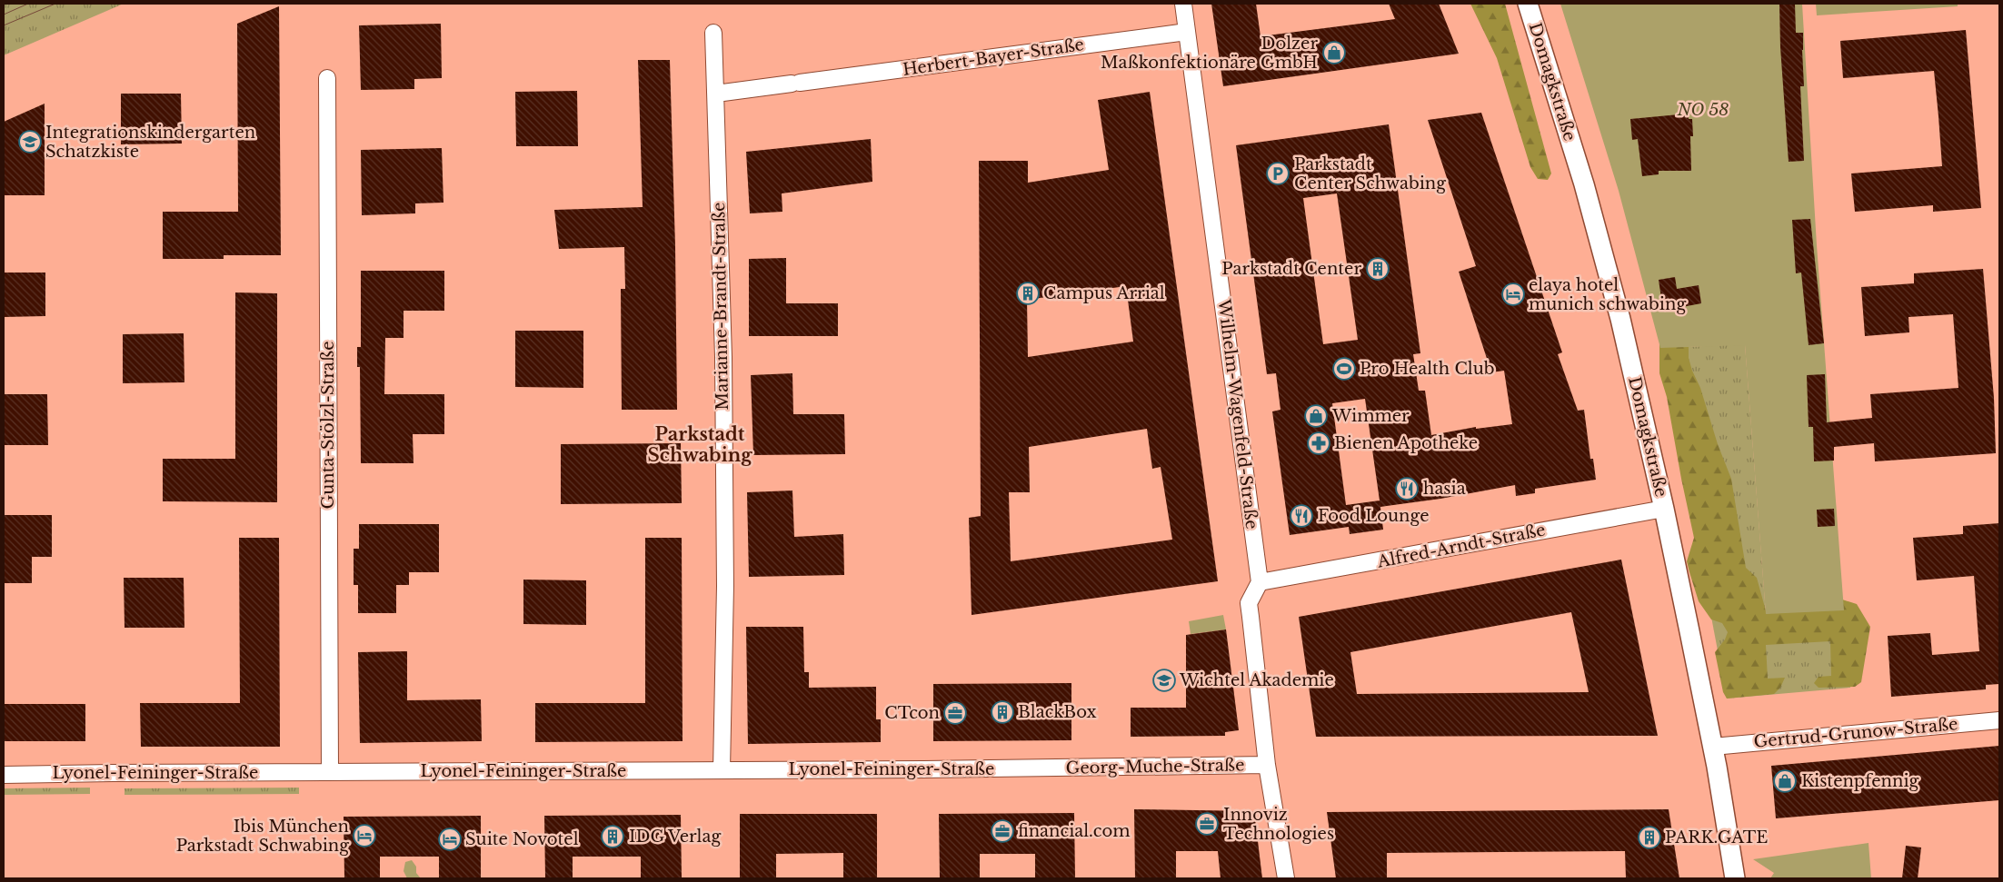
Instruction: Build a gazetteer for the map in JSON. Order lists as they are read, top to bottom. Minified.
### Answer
{"streets":{"street":["Herbert-Bayer-Straße","Domagkstraße","Marianne-Brandt-Straße","Wilhelm-Wagenfeld-Straße","Gunta-Stölzl-Straße","Alfred-Arndt-Straße","Gertrud-Grunow-Straße","Georg-Muche-Straße","Lyonel-Feininger-Straße"]},"crossings":[["Herbert-Bayer-Straße","Marianne-Brandt-Straße"],["Herbert-Bayer-Straße","Wilhelm-Wagenfeld-Straße"],["Domagkstraße","Alfred-Arndt-Straße"],["Domagkstraße","Gertrud-Grunow-Straße"],["Marianne-Brandt-Straße","Lyonel-Feininger-Straße"],["Wilhelm-Wagenfeld-Straße","Alfred-Arndt-Straße"],["Gunta-Stölzl-Straße","Lyonel-Feininger-Straße"],["Georg-Muche-Straße","Lyonel-Feininger-Straße"]],"districts":["Parkstadt Schwabing"],"parks":["NO 58"],"places":{"shop":["Dolzer Maßkonfektionäre GmbH","Wimmer","Kistenpfennig"],"school or university":["Integrationskindergarten Schatzkiste","Wichtel Akademie"],"parking":["Parkstadt Center Schwabing"],"building":["Parkstadt Center","Campus Arrial","BlackBox","IDG Verlag","PARK.GATE"],"hotel":["elaya hotel munich schwabing","Ibis München Parkstadt Schwabing","Suite Novotel"],"sports":["Pro Health Club"],"pharmacy":["Bienen Apotheke"],"restaurant":["hasia","Food Lounge"],"office":["CTcon","Innoviz Technologies","financial.com"]}}
